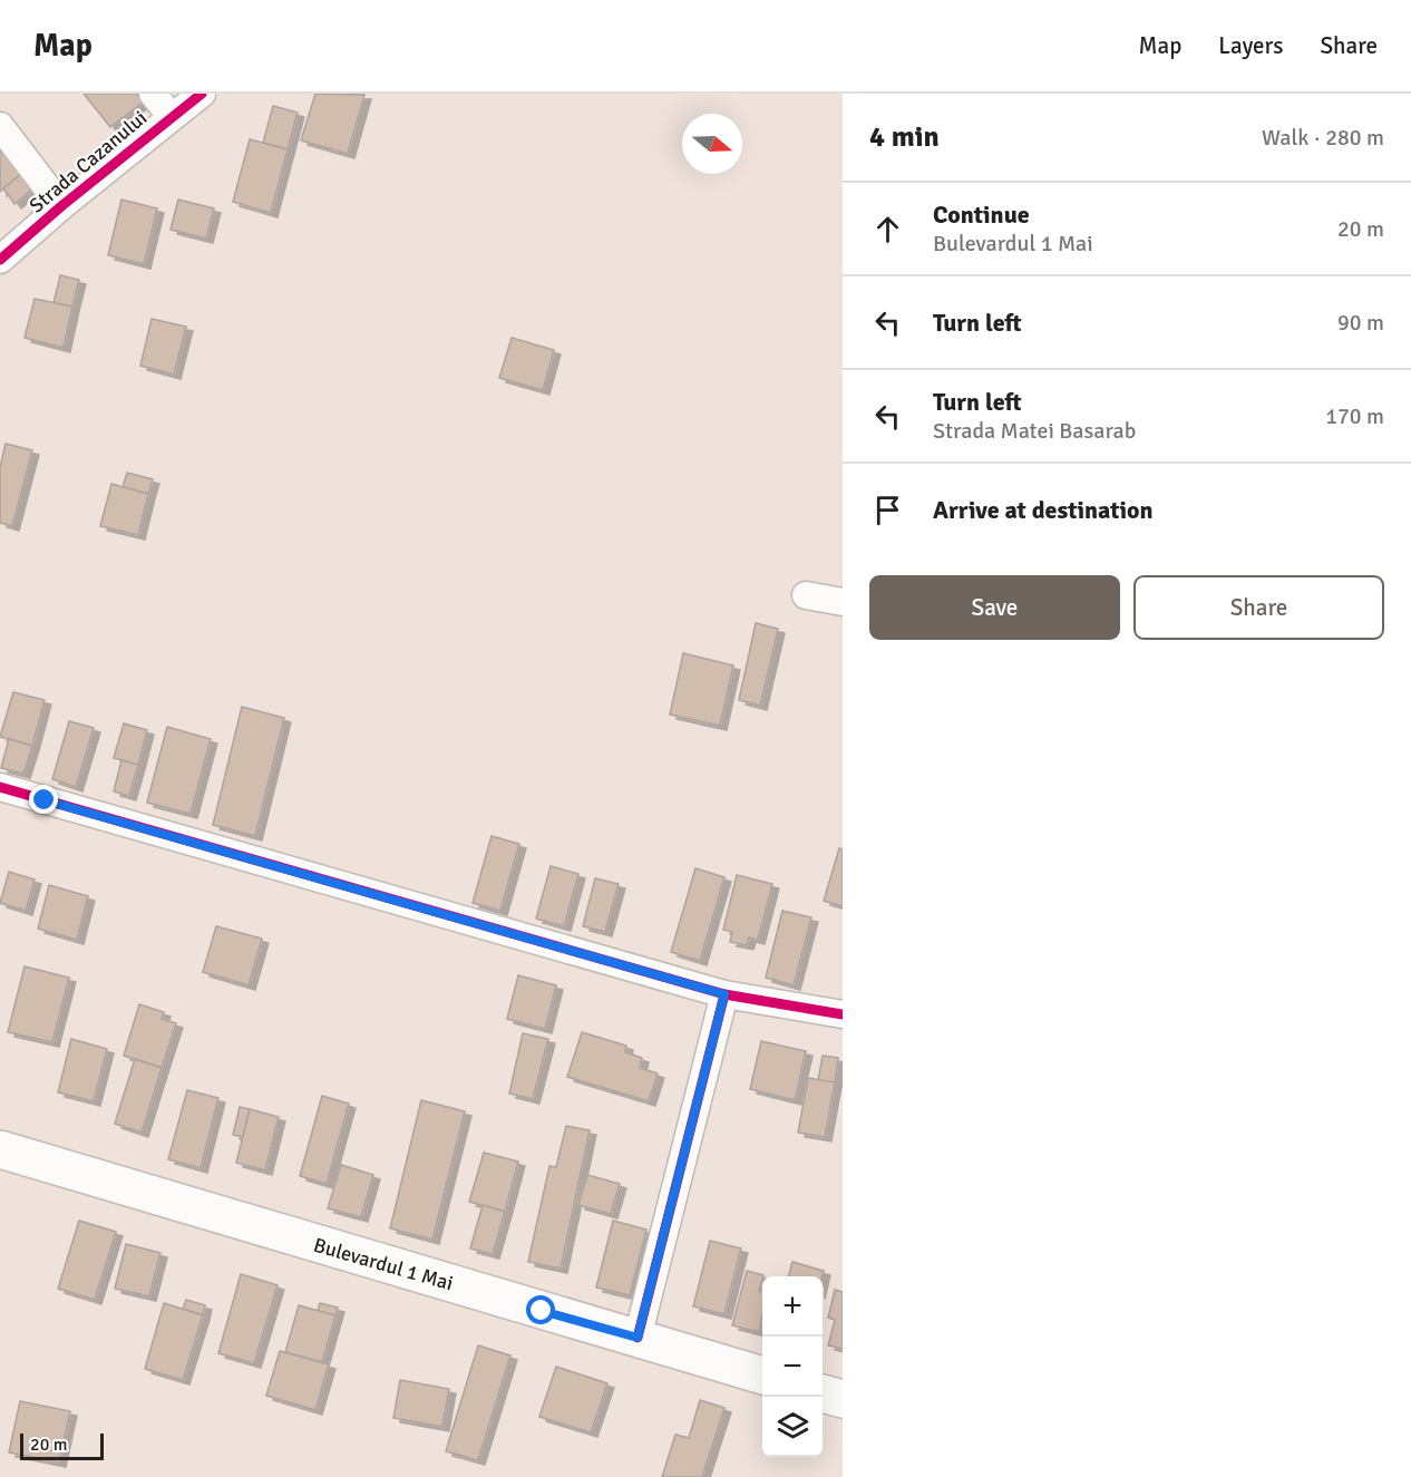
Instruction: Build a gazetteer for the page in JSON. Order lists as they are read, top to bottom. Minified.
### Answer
{"streets":{"main road":["Bulevardul 1 Mai"],"street":["Strada Cazanului"]},"scale_bar":"20 m","north":"right","page":{"header":"Map","nav":["Map","Layers","Share"],"heading":["4 min","Walk · 280 m"],"list":[["Continue","Bulevardul 1 Mai","20 m"],["Turn left","90 m"],["Turn left","Strada Matei Basarab","170 m"],"Arrive at destination"],"buttons":["Save","Share"],"map_buttons":["+","−"],"scale":"20 m"}}
